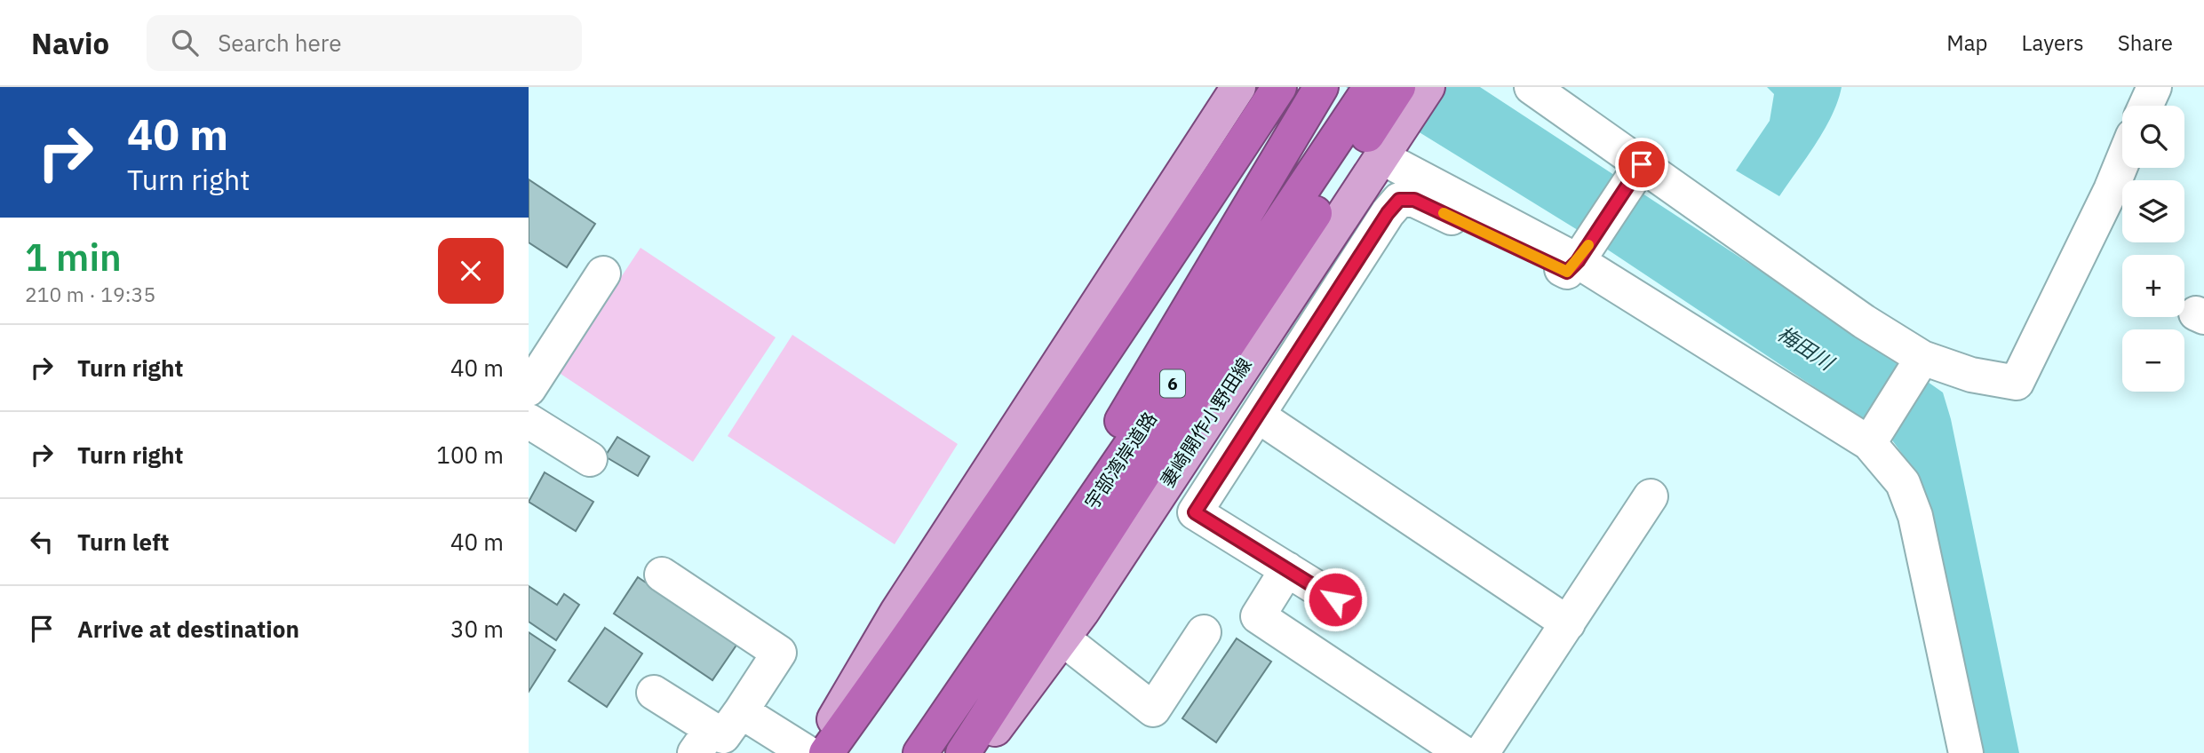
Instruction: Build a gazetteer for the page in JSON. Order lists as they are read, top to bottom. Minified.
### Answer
{"streets":{"highway":["6","宇部湾岸道路"],"main road":["妻崎開作小野田線"]},"water":["梅田川"],"page":{"header":"Navio","search":"Search here","nav":["Map","Layers","Share"],"turn":["40 m","Turn right"],"map_buttons":["+","−"],"heading":["1 min","210 m · 19:35"],"list":[{"name":"Turn right","value":"40 m"},{"name":"Turn right","value":"100 m"},{"name":"Turn left","value":"40 m"},{"name":"Arrive at destination","value":"30 m"}]}}
